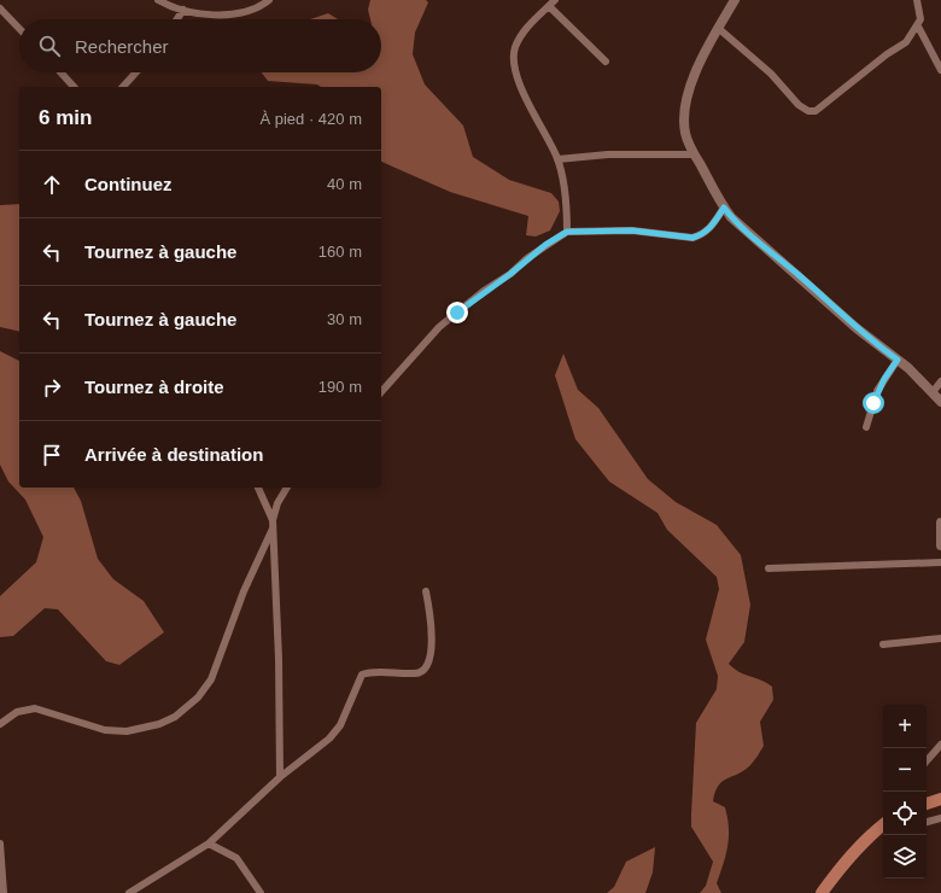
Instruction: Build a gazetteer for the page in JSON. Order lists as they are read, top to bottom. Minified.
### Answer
{"page":{"search":"Rechercher","heading":["6 min","À pied · 420 m"],"list":[["Continuez","40 m"],["Tournez à gauche","160 m"],["Tournez à gauche","30 m"],["Tournez à droite","190 m"],"Arrivée à destination"],"map_buttons":["+","−"]}}
